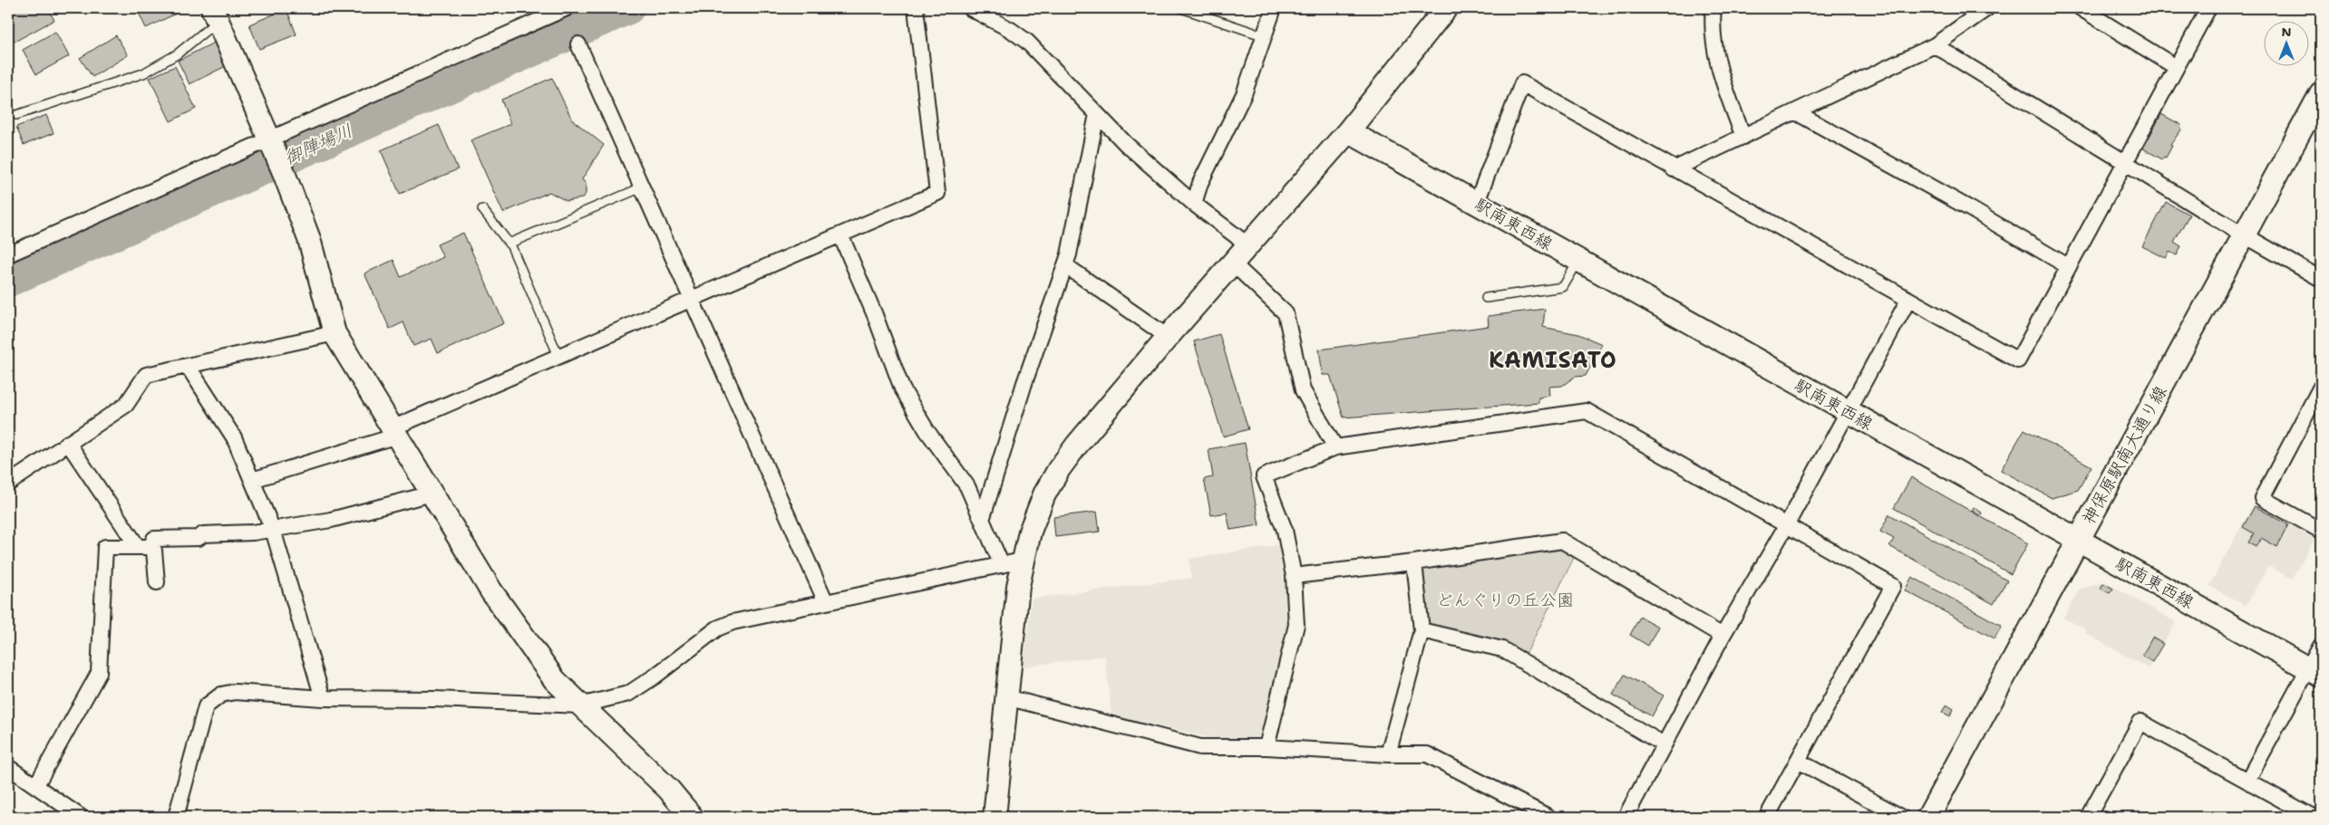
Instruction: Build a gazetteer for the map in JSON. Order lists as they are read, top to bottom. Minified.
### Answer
{"streets":{"street":["駅南東西線","神保原駅南大通り線"]},"crossings":[["駅南東西線","神保原駅南大通り線"]],"districts":["KAMISATO"],"water":["御陣場川"],"parks":["どんぐりの丘公園"],"north":"top"}
